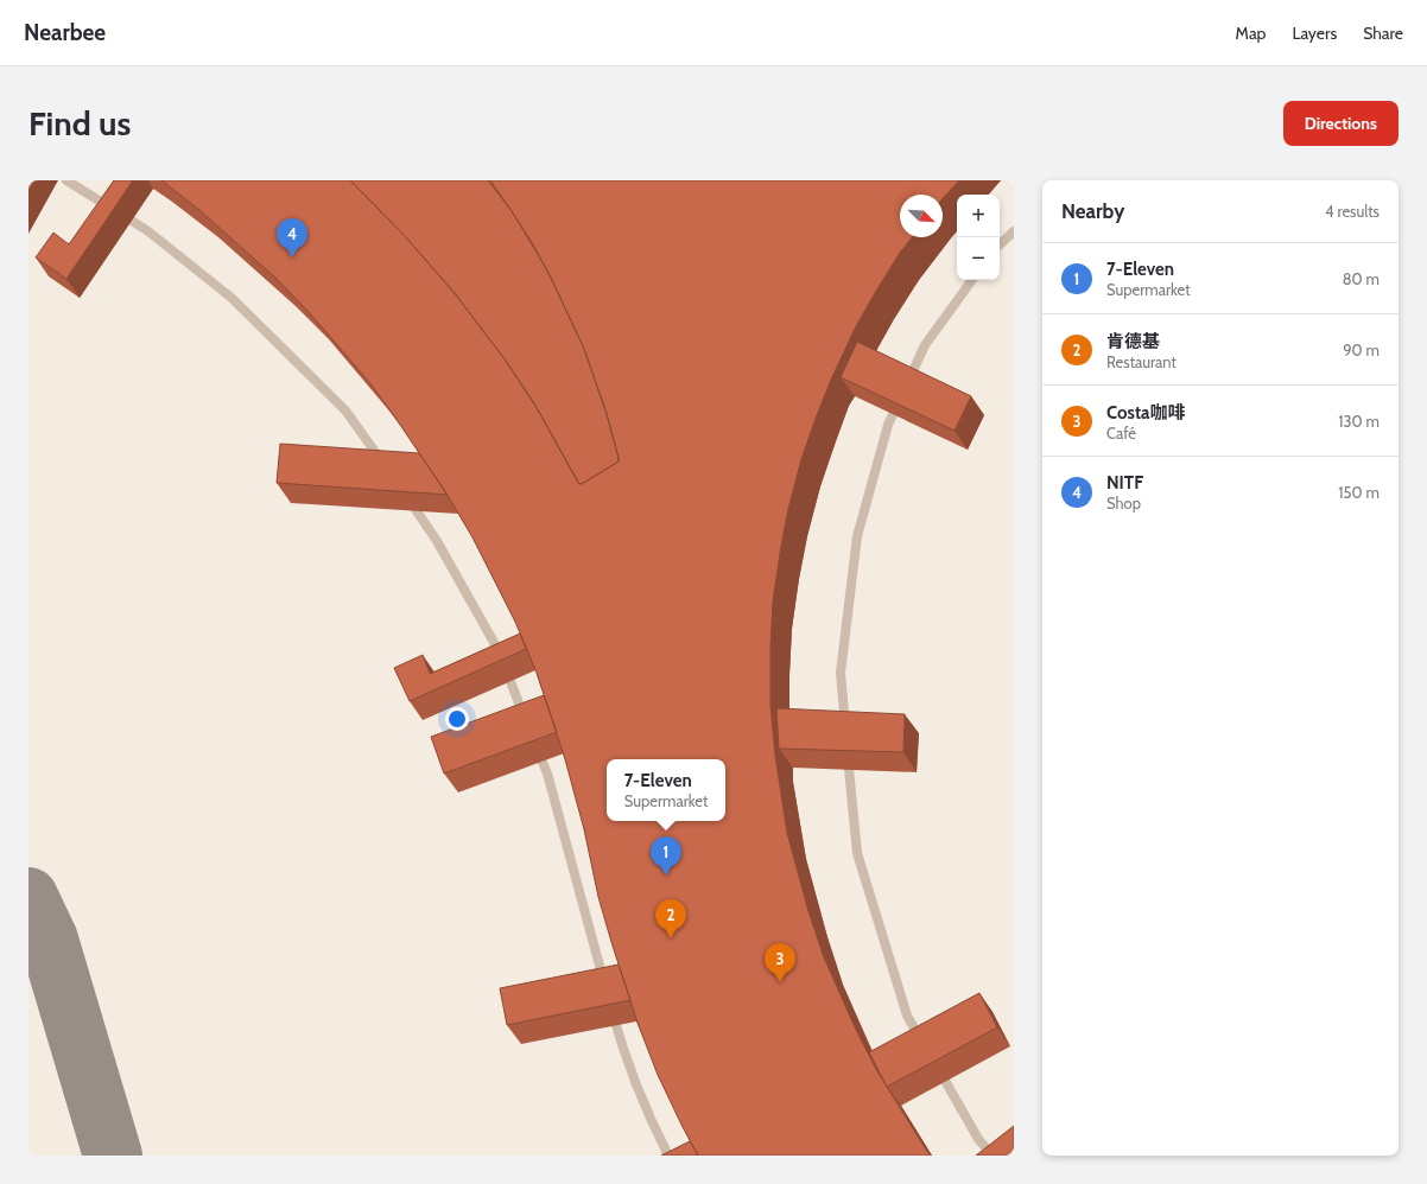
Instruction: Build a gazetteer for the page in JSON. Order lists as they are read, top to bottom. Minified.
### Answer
{"north":"bottom right","page":{"header":"Nearbee","nav":["Map","Layers","Share"],"buttons":"Directions","title":"Find us","heading":["Nearby","4 results"],"map_buttons":["+","−"],"pins":["4","1","2","3"],"list":[{"mark":"1","name":"7-Eleven","note":"Supermarket","value":"80 m"},{"mark":"2","name":"肯德基","note":"Restaurant","value":"90 m"},{"mark":"3","name":"Costa咖啡","note":"Café","value":"130 m"},{"mark":"4","name":"NITF","note":"Shop","value":"150 m"}],"popup":["7-Eleven","Supermarket"]}}
